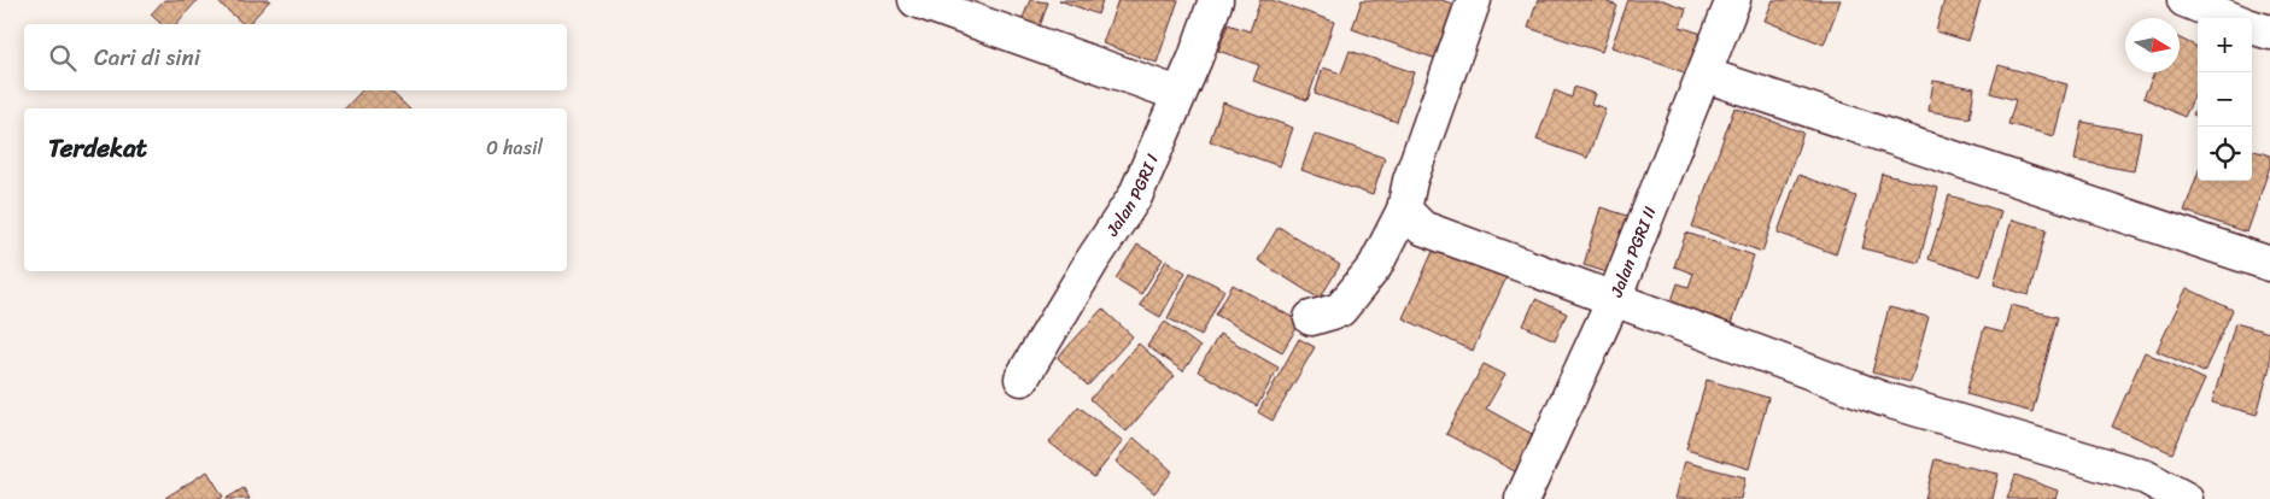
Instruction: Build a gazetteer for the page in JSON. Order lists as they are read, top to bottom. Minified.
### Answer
{"streets":{"street":["Jalan PGRI I","Jalan PGRI II"]},"north":"right","page":{"map_buttons":["+","−"],"search":"Cari di sini","heading":["Terdekat","0 hasil"]}}
